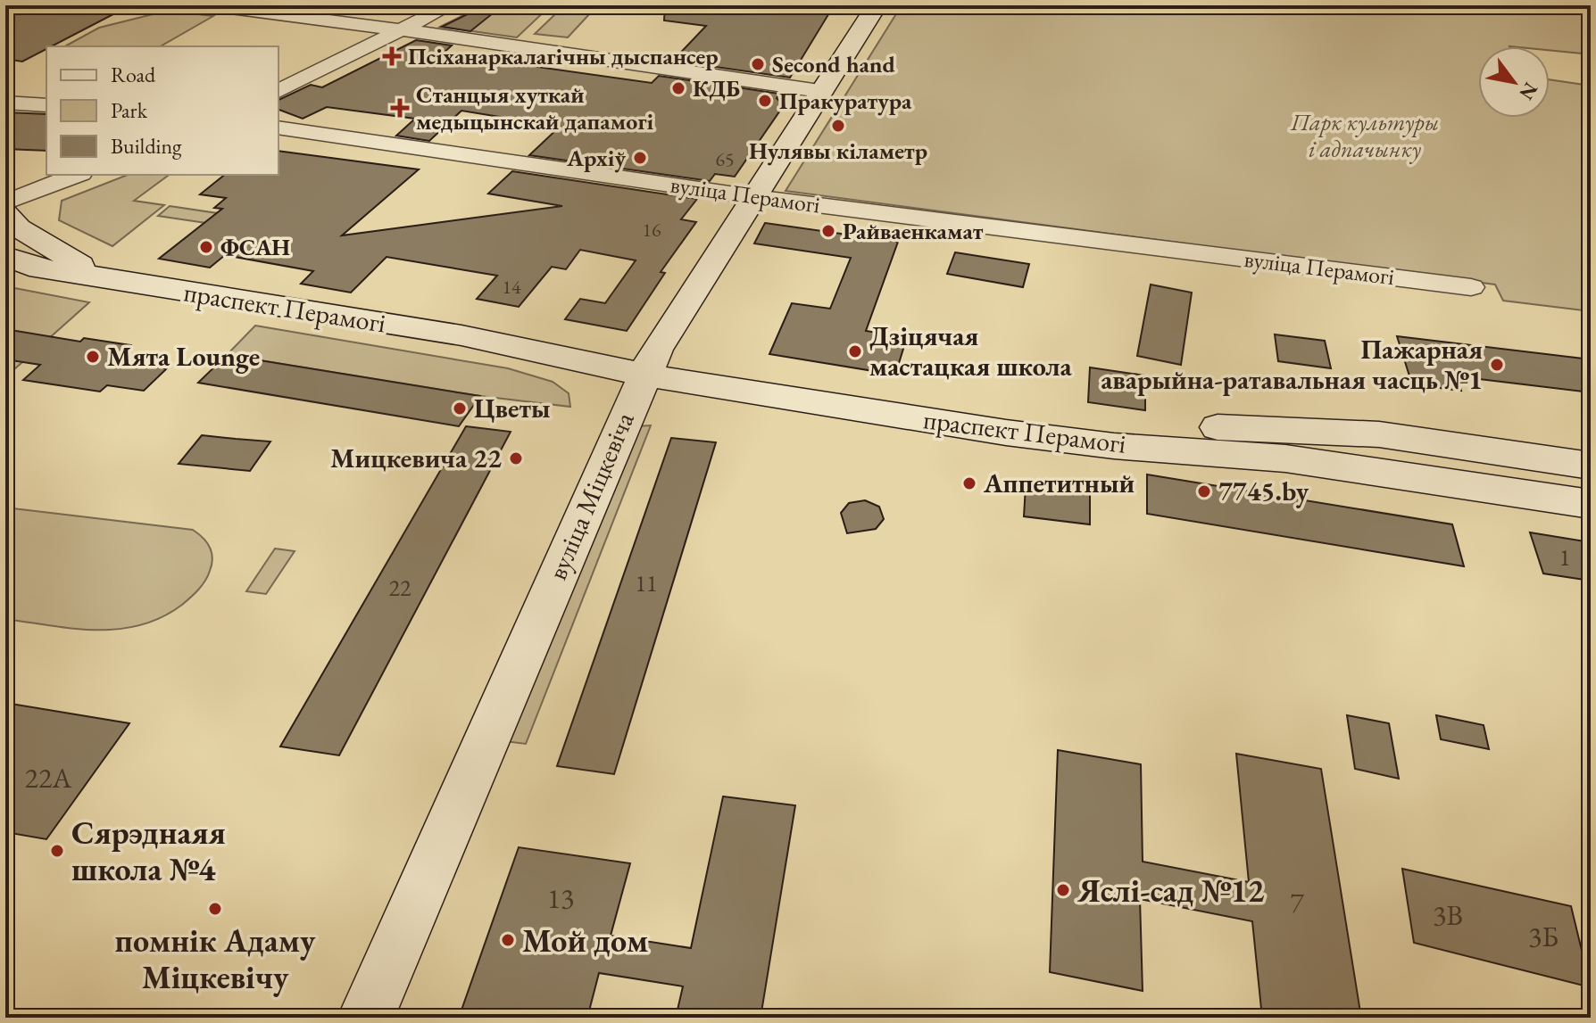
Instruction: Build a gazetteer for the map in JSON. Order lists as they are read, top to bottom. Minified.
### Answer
{"streets":{"main road":["праспект Перамогі","вуліца Міцкевіча"],"street":["вуліца Перамогі"]},"crossings":[["вуліца Перамогі","вуліца Міцкевіча"],["праспект Перамогі","вуліца Міцкевіча"]],"parks":["Парк культуры і адпачынку"],"places":{"health":["Псіханаркалагічны дыспансер","Станцыя хуткай медыцынскай дапамогі"],"other":["Second hand","КДБ","Пракуратура","Нулявы кіламетр","Архіў","Райваенкамат","ФСАН","Дзіцячая мастацкая школа","Мята Lounge","Пажарная аварыйна-ратавальная часць №1","Цветы","Мицкевича 22","Аппетитный","7745.by","Сярэднаяя школа №4","Яслі-сад №12","помнік Адаму Міцкевічу","Мой дом"]},"house_numbers":["65","16","14","1","11","22","22А","13","7","3В","3Б"],"legend":["Road","Park","Building"],"north":"bottom right"}
